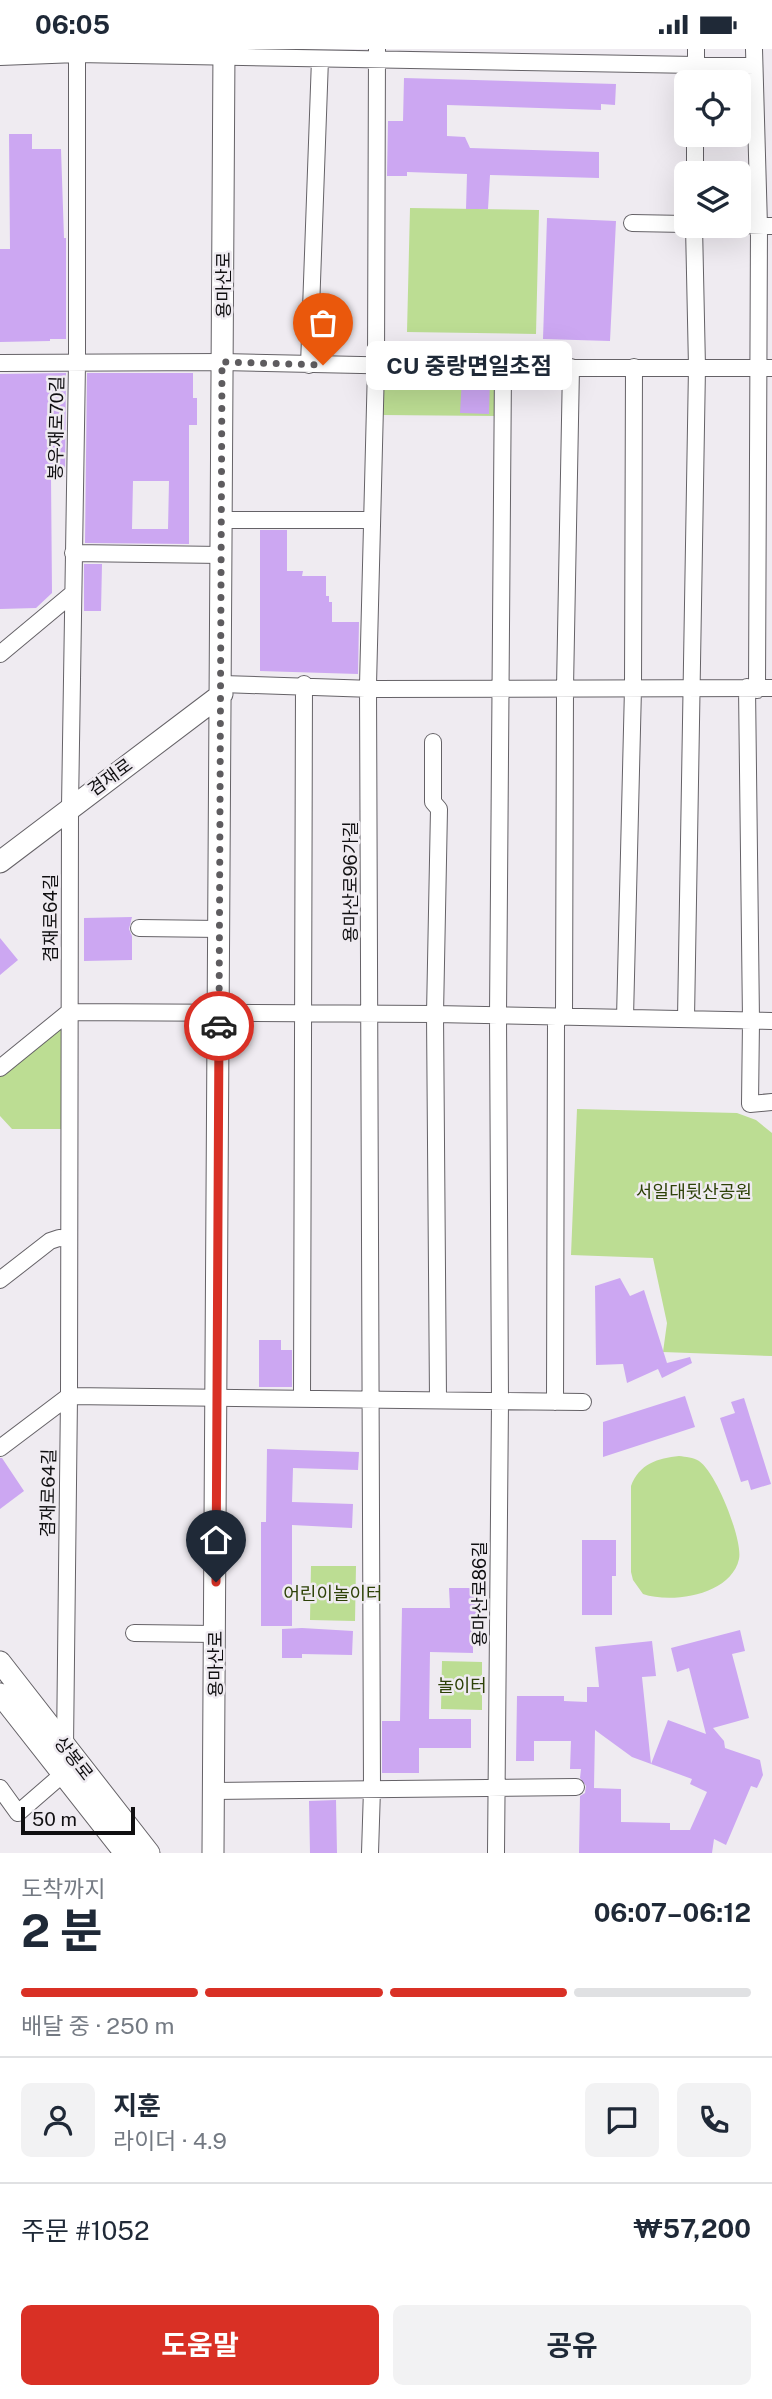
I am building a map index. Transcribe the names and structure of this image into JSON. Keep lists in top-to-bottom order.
{
  "streets": {
    "main road": ["용마산로", "겸재로", "상봉로"],
    "street": [
      "봉우재로70길",
      "용마산로96가길",
      "겸재로64길",
      "용마산로86길"
    ]
  },
  "crossings": [
    ["용마산로", "겸재로"],
    ["봉우재로70길", "겸재로"],
    ["봉우재로70길", "겸재로64길"],
    ["겸재로", "겸재로64길"],
    ["겸재로64길", "상봉로"]
  ],
  "parks": ["서일대뒷산공원", "어린이놀이터", "놀이터"],
  "places": ["CU 중랑면일초점"],
  "scale_bar": "50 m",
  "page": {
    "status": "06:05",
    "bubble": "CU 중랑면일초점",
    "scale": "50 m",
    "heading": ["2 분", "도착까지", "06:07–06:12"],
    "panel": [
      "지훈",
      "라이더 · 4.9",
      "주문 #1052",
      "₩57,200"
    ],
    "bar": "배달 중 · 250 m",
    "buttons": ["도움말", "공유"]
  }
}
